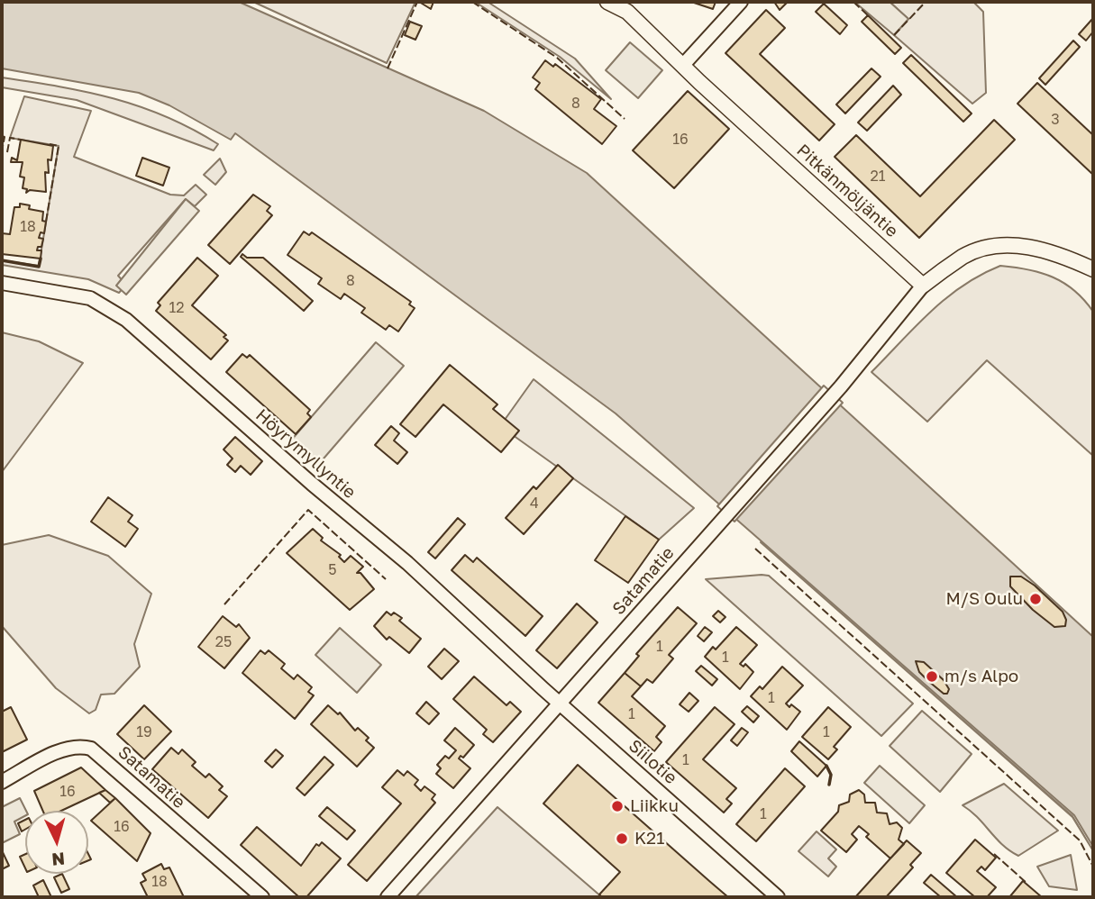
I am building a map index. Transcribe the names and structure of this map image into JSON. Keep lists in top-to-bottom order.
{
  "streets": {
    "street": [
      "Pitkänmöljäntie",
      "Höyrymyllyntie",
      "Satamatie",
      "Siilotie"
    ]
  },
  "crossings": [
    ["Pitkänmöljäntie", "Satamatie"],
    ["Höyrymyllyntie", "Satamatie"],
    ["Höyrymyllyntie", "Siilotie"],
    ["Satamatie", "Siilotie"]
  ],
  "places": [
    "M/S Oulu",
    "m/s Alpo",
    "Liikku",
    "K21"
  ],
  "house_numbers": [
    "8",
    "3",
    "16",
    "21",
    "18",
    "8",
    "12",
    "4",
    "5",
    "25",
    "1",
    "1",
    "1",
    "1",
    "19",
    "1",
    "1",
    "16",
    "1",
    "16",
    "18"
  ],
  "north": "bottom"
}
